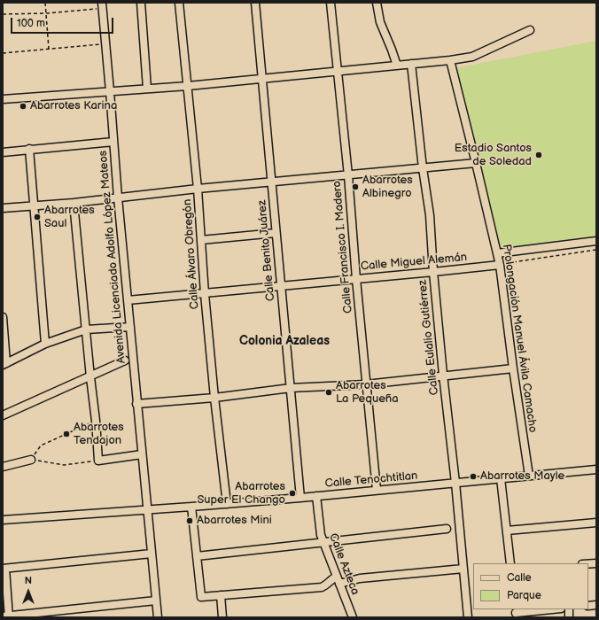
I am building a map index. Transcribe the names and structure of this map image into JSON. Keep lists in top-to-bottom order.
{
  "streets": {
    "street": [
      "Calle Francisco I. Madero",
      "Calle Benito Juárez",
      "Calle Álvaro Obregón",
      "Avenida Licenciado Adolfo López Mateos",
      "Calle Miguel Alemán",
      "Calle Eulalio Gutiérrez",
      "Prolongación Manuel Ávila Camacho",
      "Calle Tenochtitlan",
      "Calle Azteca"
    ]
  },
  "crossings": [
    ["Calle Francisco I. Madero", "Calle Miguel Alemán"],
    ["Calle Francisco I. Madero", "Calle Tenochtitlan"],
    ["Calle Benito Juárez", "Calle Miguel Alemán"],
    ["Calle Benito Juárez", "Calle Tenochtitlan"],
    ["Calle Álvaro Obregón", "Calle Miguel Alemán"],
    ["Calle Álvaro Obregón", "Calle Tenochtitlan"],
    ["Avenida Licenciado Adolfo López Mateos", "Calle Miguel Alemán"],
    ["Avenida Licenciado Adolfo López Mateos", "Calle Tenochtitlan"],
    ["Calle Miguel Alemán", "Calle Eulalio Gutiérrez"],
    ["Calle Miguel Alemán", "Prolongación Manuel Ávila Camacho"],
    ["Calle Eulalio Gutiérrez", "Calle Tenochtitlan"],
    ["Prolongación Manuel Ávila Camacho", "Calle Tenochtitlan"],
    ["Calle Tenochtitlan", "Calle Azteca"]
  ],
  "districts": ["Colonia Azaleas"],
  "places": [
    "Abarrotes Karina",
    "Estadio Santos de Soledad",
    "Abarrotes Albinegro",
    "Abarrotes Saul",
    "Abarrotes La Pequeña",
    "Abarrotes Tendajon",
    "Abarrotes Mayle",
    "Abarrotes Super El Chango",
    "Abarrotes Mini"
  ],
  "legend": ["Calle", "Parque"],
  "scale_bar": "100 m",
  "north": "top"
}
